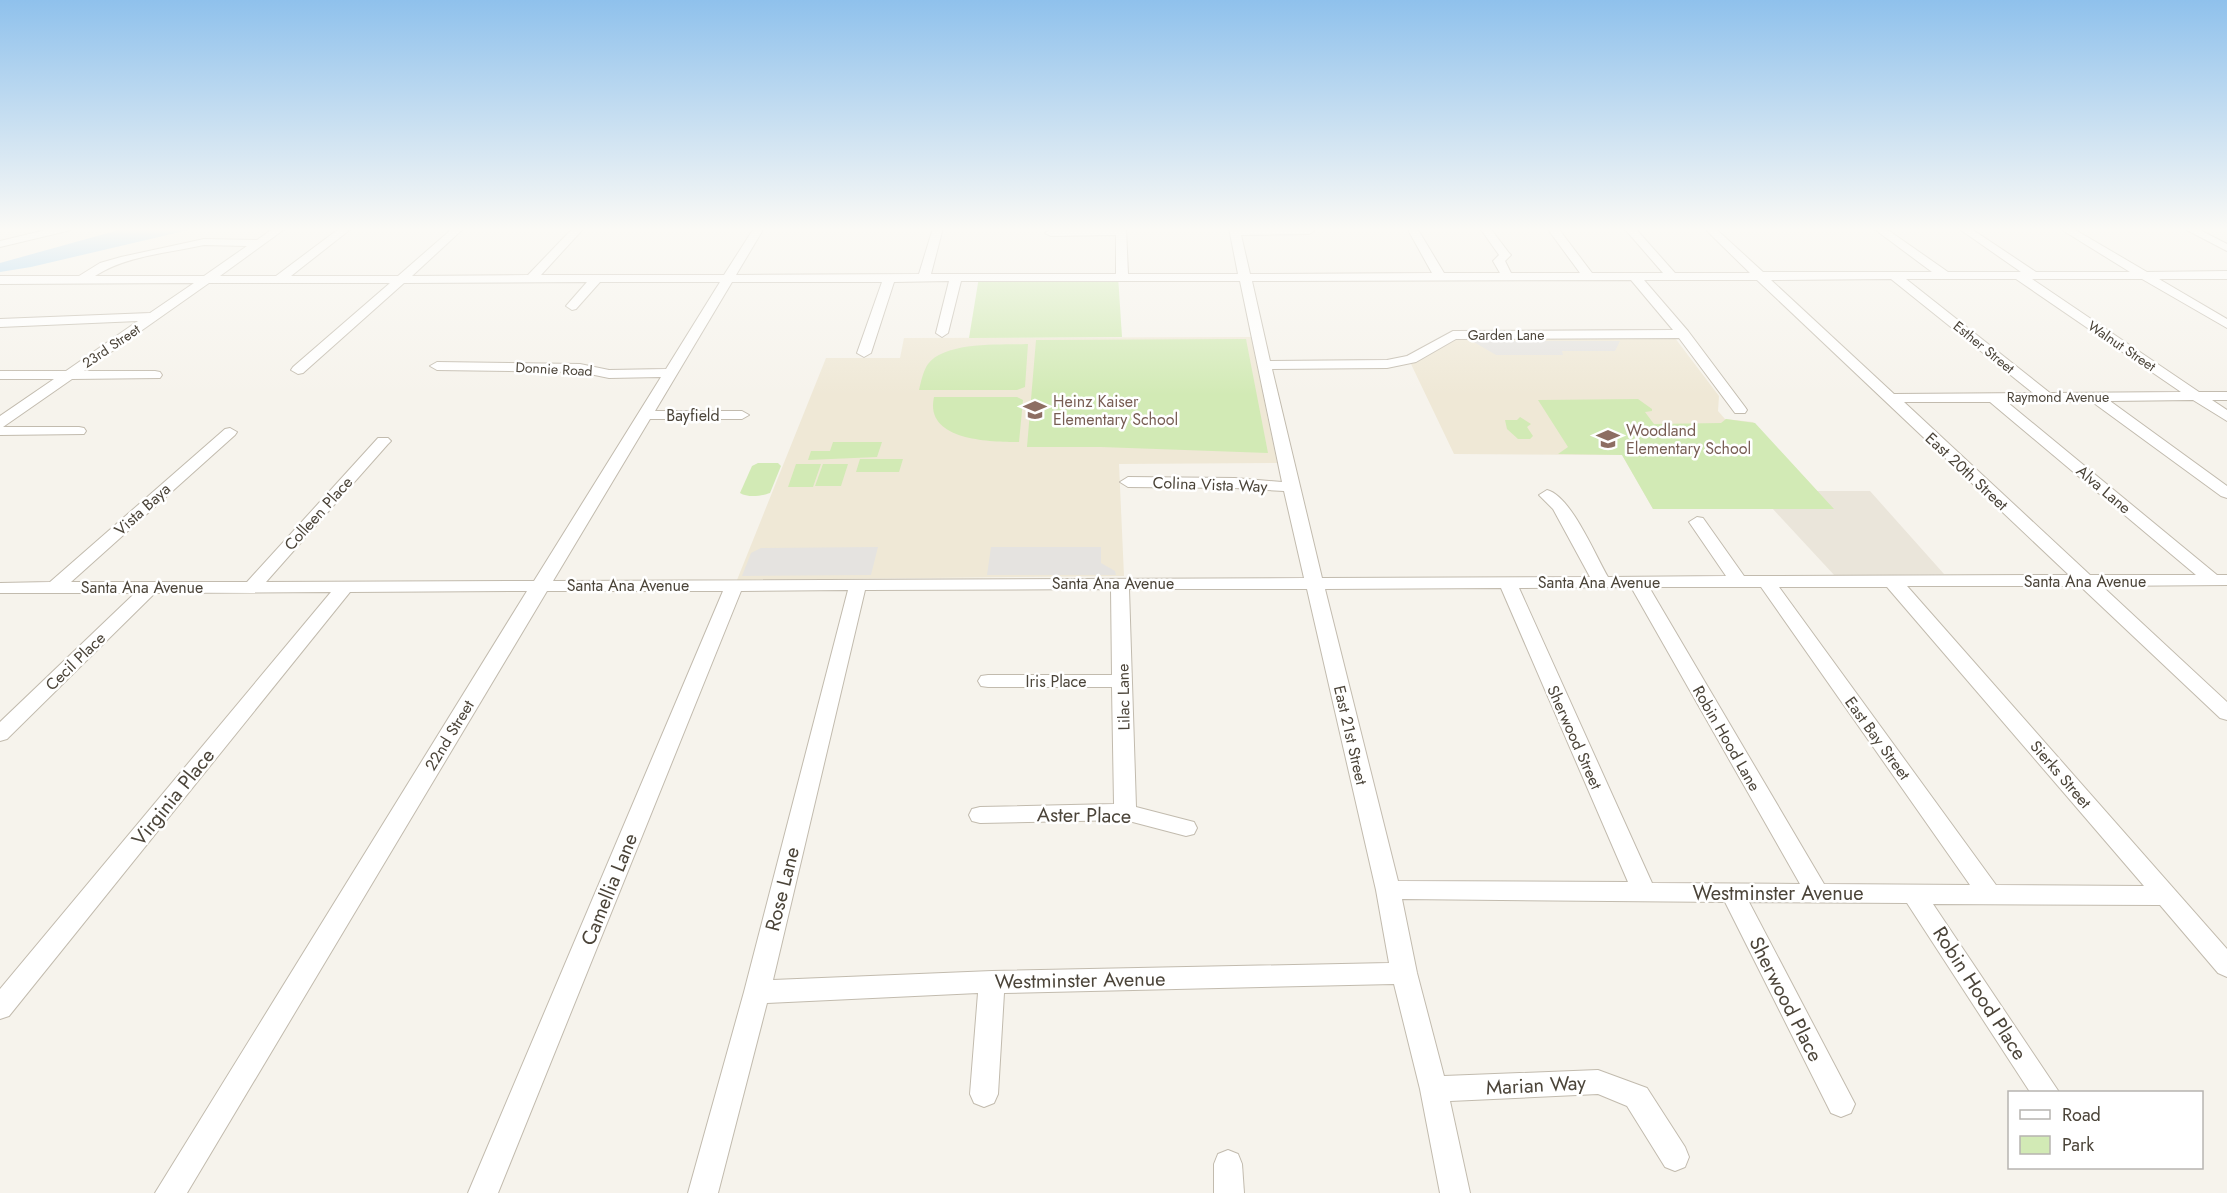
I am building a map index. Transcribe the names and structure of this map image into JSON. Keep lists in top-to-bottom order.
{
  "streets": {
    "street": [
      "Garden Lane",
      "23rd Street",
      "Walnut Street",
      "Esther Street",
      "Donnie Road",
      "Raymond Avenue",
      "Bayfield",
      "East 20th Street",
      "Colina Vista Way",
      "Alva Lane",
      "Vista Baya",
      "Colleen Place",
      "Santa Ana Avenue",
      "Cecil Place",
      "Iris Place",
      "Lilac Lane",
      "22nd Street",
      "East 21st Street",
      "Sherwood Street",
      "Robin Hood Lane",
      "East Bay Street",
      "Sierks Street",
      "Virginia Place",
      "Aster Place",
      "Camellia Lane",
      "Rose Lane",
      "Westminster Avenue",
      "Robin Hood Place",
      "Sherwood Place",
      "Marian Way"
    ]
  },
  "crossings": [
    ["Garden Lane", "East 21st Street"],
    ["Walnut Street", "Raymond Avenue"],
    ["Esther Street", "Raymond Avenue"],
    ["Donnie Road", "22nd Street"],
    ["Raymond Avenue", "East 20th Street"],
    ["Raymond Avenue", "Alva Lane"],
    ["Bayfield", "22nd Street"],
    ["East 20th Street", "Santa Ana Avenue"],
    ["Colina Vista Way", "East 21st Street"],
    ["Alva Lane", "Santa Ana Avenue"],
    ["Vista Baya", "Santa Ana Avenue"],
    ["Colleen Place", "Santa Ana Avenue"],
    ["Santa Ana Avenue", "Cecil Place"],
    ["Santa Ana Avenue", "Lilac Lane"],
    ["Santa Ana Avenue", "22nd Street"],
    ["Santa Ana Avenue", "East 21st Street"],
    ["Santa Ana Avenue", "Sherwood Street"],
    ["Santa Ana Avenue", "Robin Hood Lane"],
    ["Santa Ana Avenue", "East Bay Street"],
    ["Santa Ana Avenue", "Sierks Street"],
    ["Santa Ana Avenue", "Virginia Place"],
    ["Santa Ana Avenue", "Camellia Lane"],
    ["Santa Ana Avenue", "Rose Lane"],
    ["Iris Place", "Lilac Lane"],
    ["Lilac Lane", "Aster Place"],
    ["East 21st Street", "Westminster Avenue"],
    ["East 21st Street", "Marian Way"],
    ["Sherwood Street", "Westminster Avenue"],
    ["Robin Hood Lane", "Westminster Avenue"],
    ["East Bay Street", "Westminster Avenue"],
    ["Sierks Street", "Westminster Avenue"],
    ["Rose Lane", "Westminster Avenue"],
    ["Westminster Avenue", "Robin Hood Place"],
    ["Westminster Avenue", "Sherwood Place"]
  ],
  "places": {
    "school or university": ["Heinz Kaiser Elementary School", "Woodland Elementary School"]
  },
  "legend": ["Road", "Park"]
}
